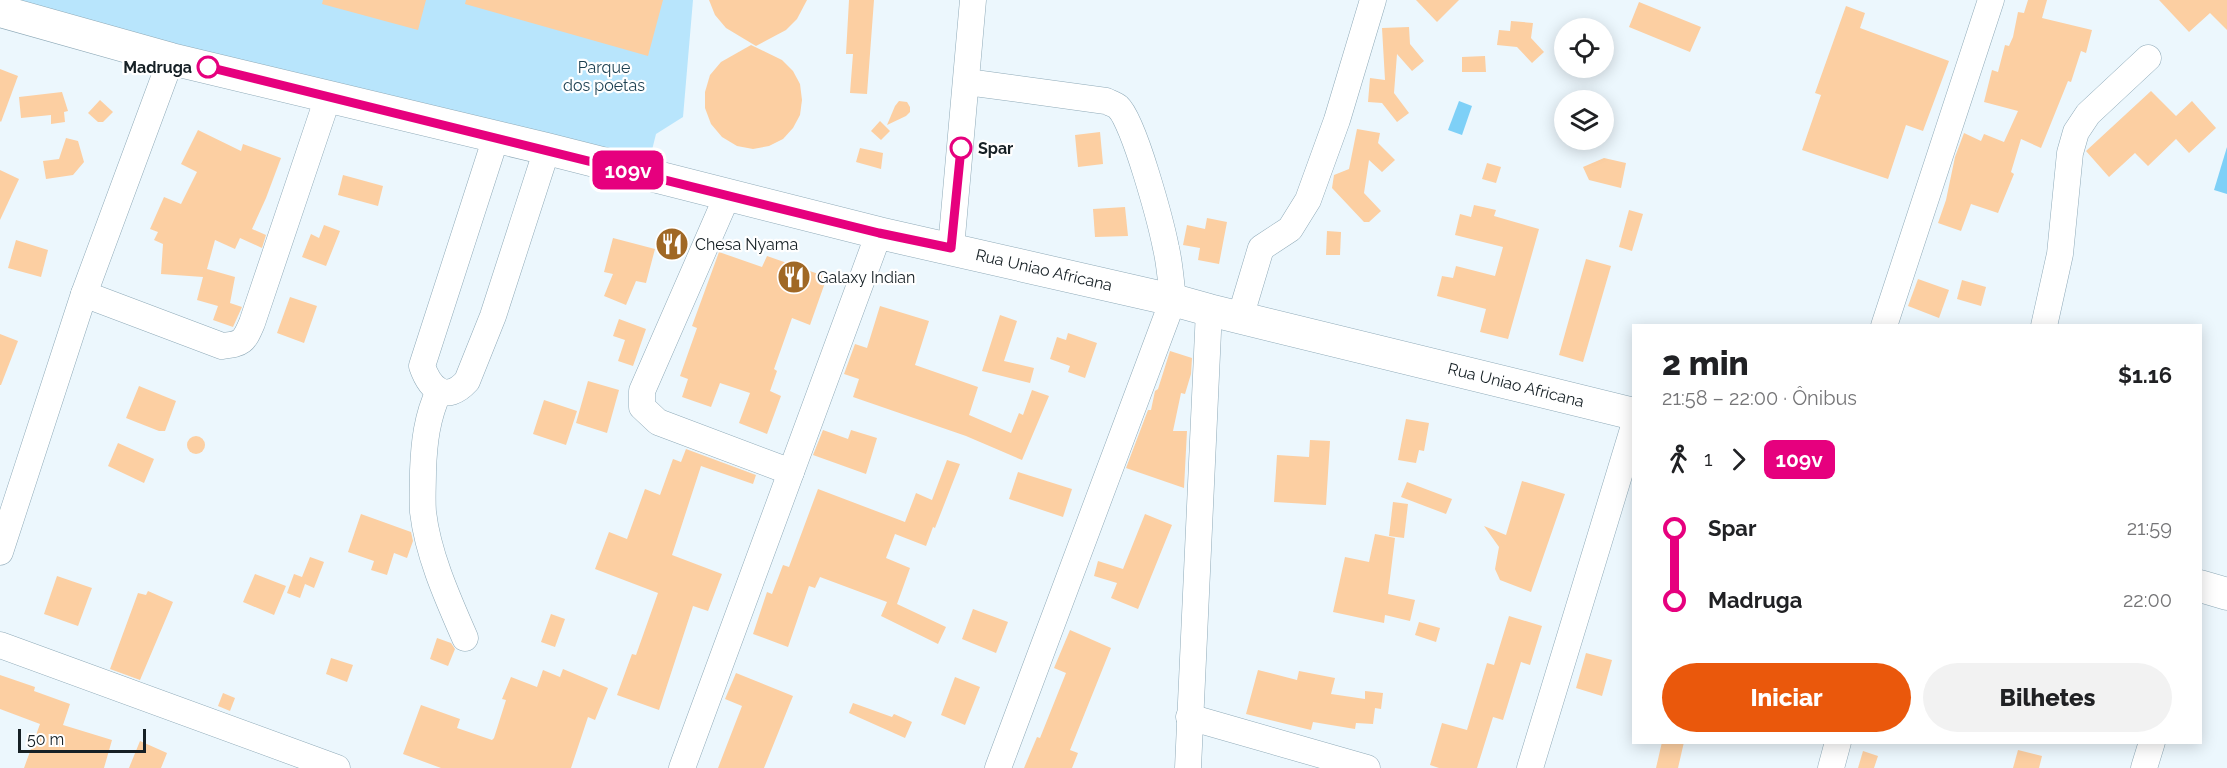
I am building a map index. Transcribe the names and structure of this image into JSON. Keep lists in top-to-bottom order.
{
  "streets": {
    "main road": ["Rua Uniao Africana"]
  },
  "parks": ["Parque dos poetas"],
  "places": {
    "other": ["Madruga", "Spar"],
    "restaurant": ["Chesa Nyama", "Galaxy Indian"]
  },
  "lines": ["bus line 109v"],
  "scale_bar": "50 m",
  "page": {
    "on_map": "109v",
    "heading": ["2 min", "21:58 – 22:00 · Ônibus", "$1.16"],
    "legs": ["1", "109v"],
    "list": [
      {
        "name": "Spar",
        "value": "21:59"
      },
      {
        "name": "Madruga",
        "value": "22:00"
      }
    ],
    "buttons": ["Iniciar", "Bilhetes"],
    "scale": "50 m"
  }
}
